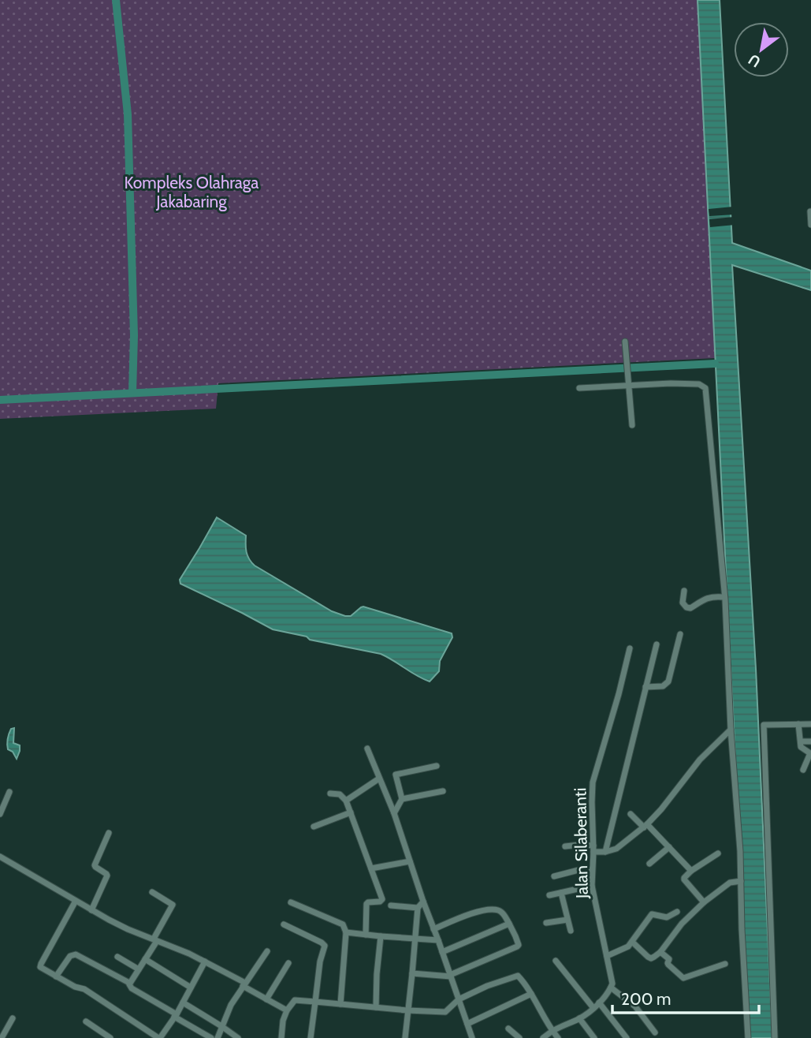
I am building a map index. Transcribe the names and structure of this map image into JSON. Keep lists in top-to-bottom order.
{
  "streets": {
    "street": ["Jalan Silaberanti"]
  },
  "parks": ["Kompleks Olahraga Jakabaring"],
  "scale_bar": "200 m",
  "north": "bottom left"
}
